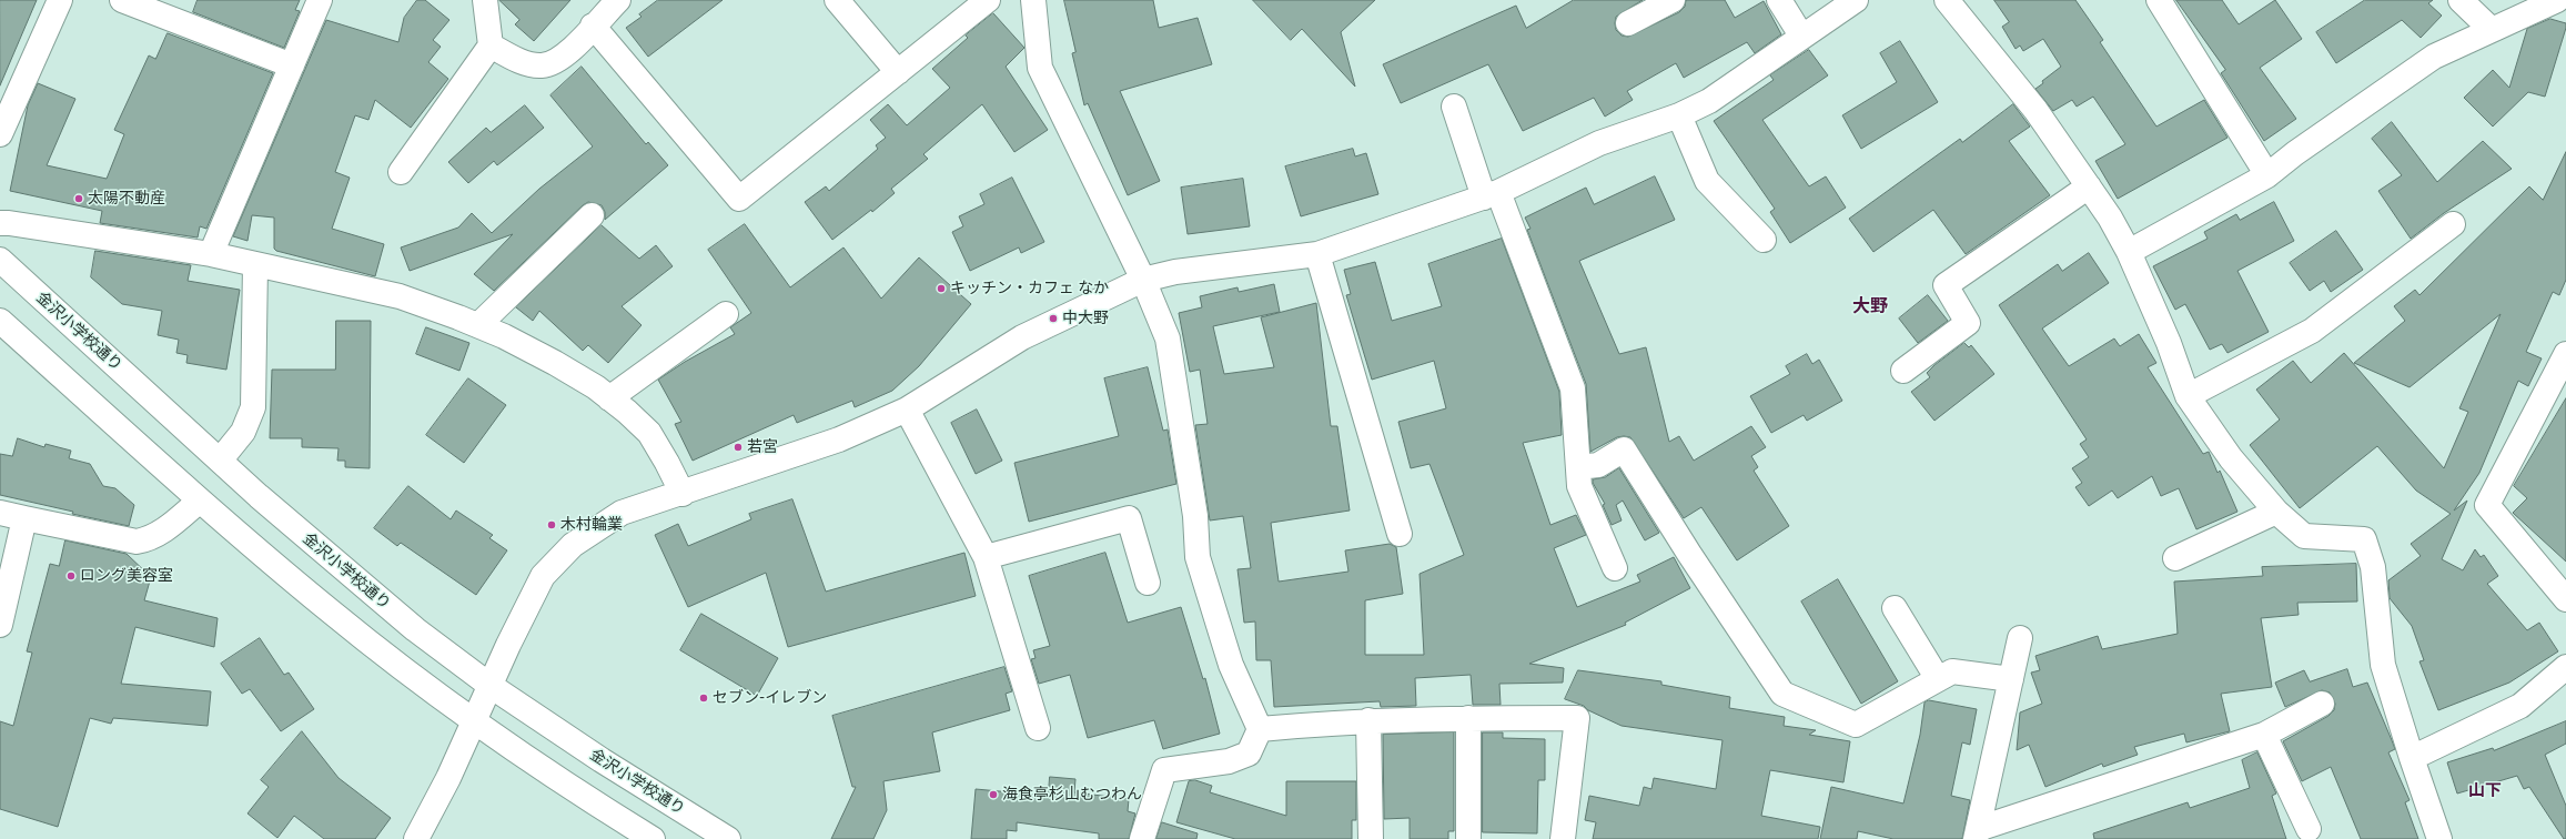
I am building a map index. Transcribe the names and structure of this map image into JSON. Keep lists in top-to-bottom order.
{
  "streets": {
    "street": ["金沢小学校通り"]
  },
  "districts": ["大野", "山下"],
  "places": [
    "太陽不動産",
    "キッチン・カフェ なか",
    "中大野",
    "若宮",
    "木村輪業",
    "ロング美容室",
    "セブン-イレブン",
    "海食亭杉山むつわん"
  ]
}
